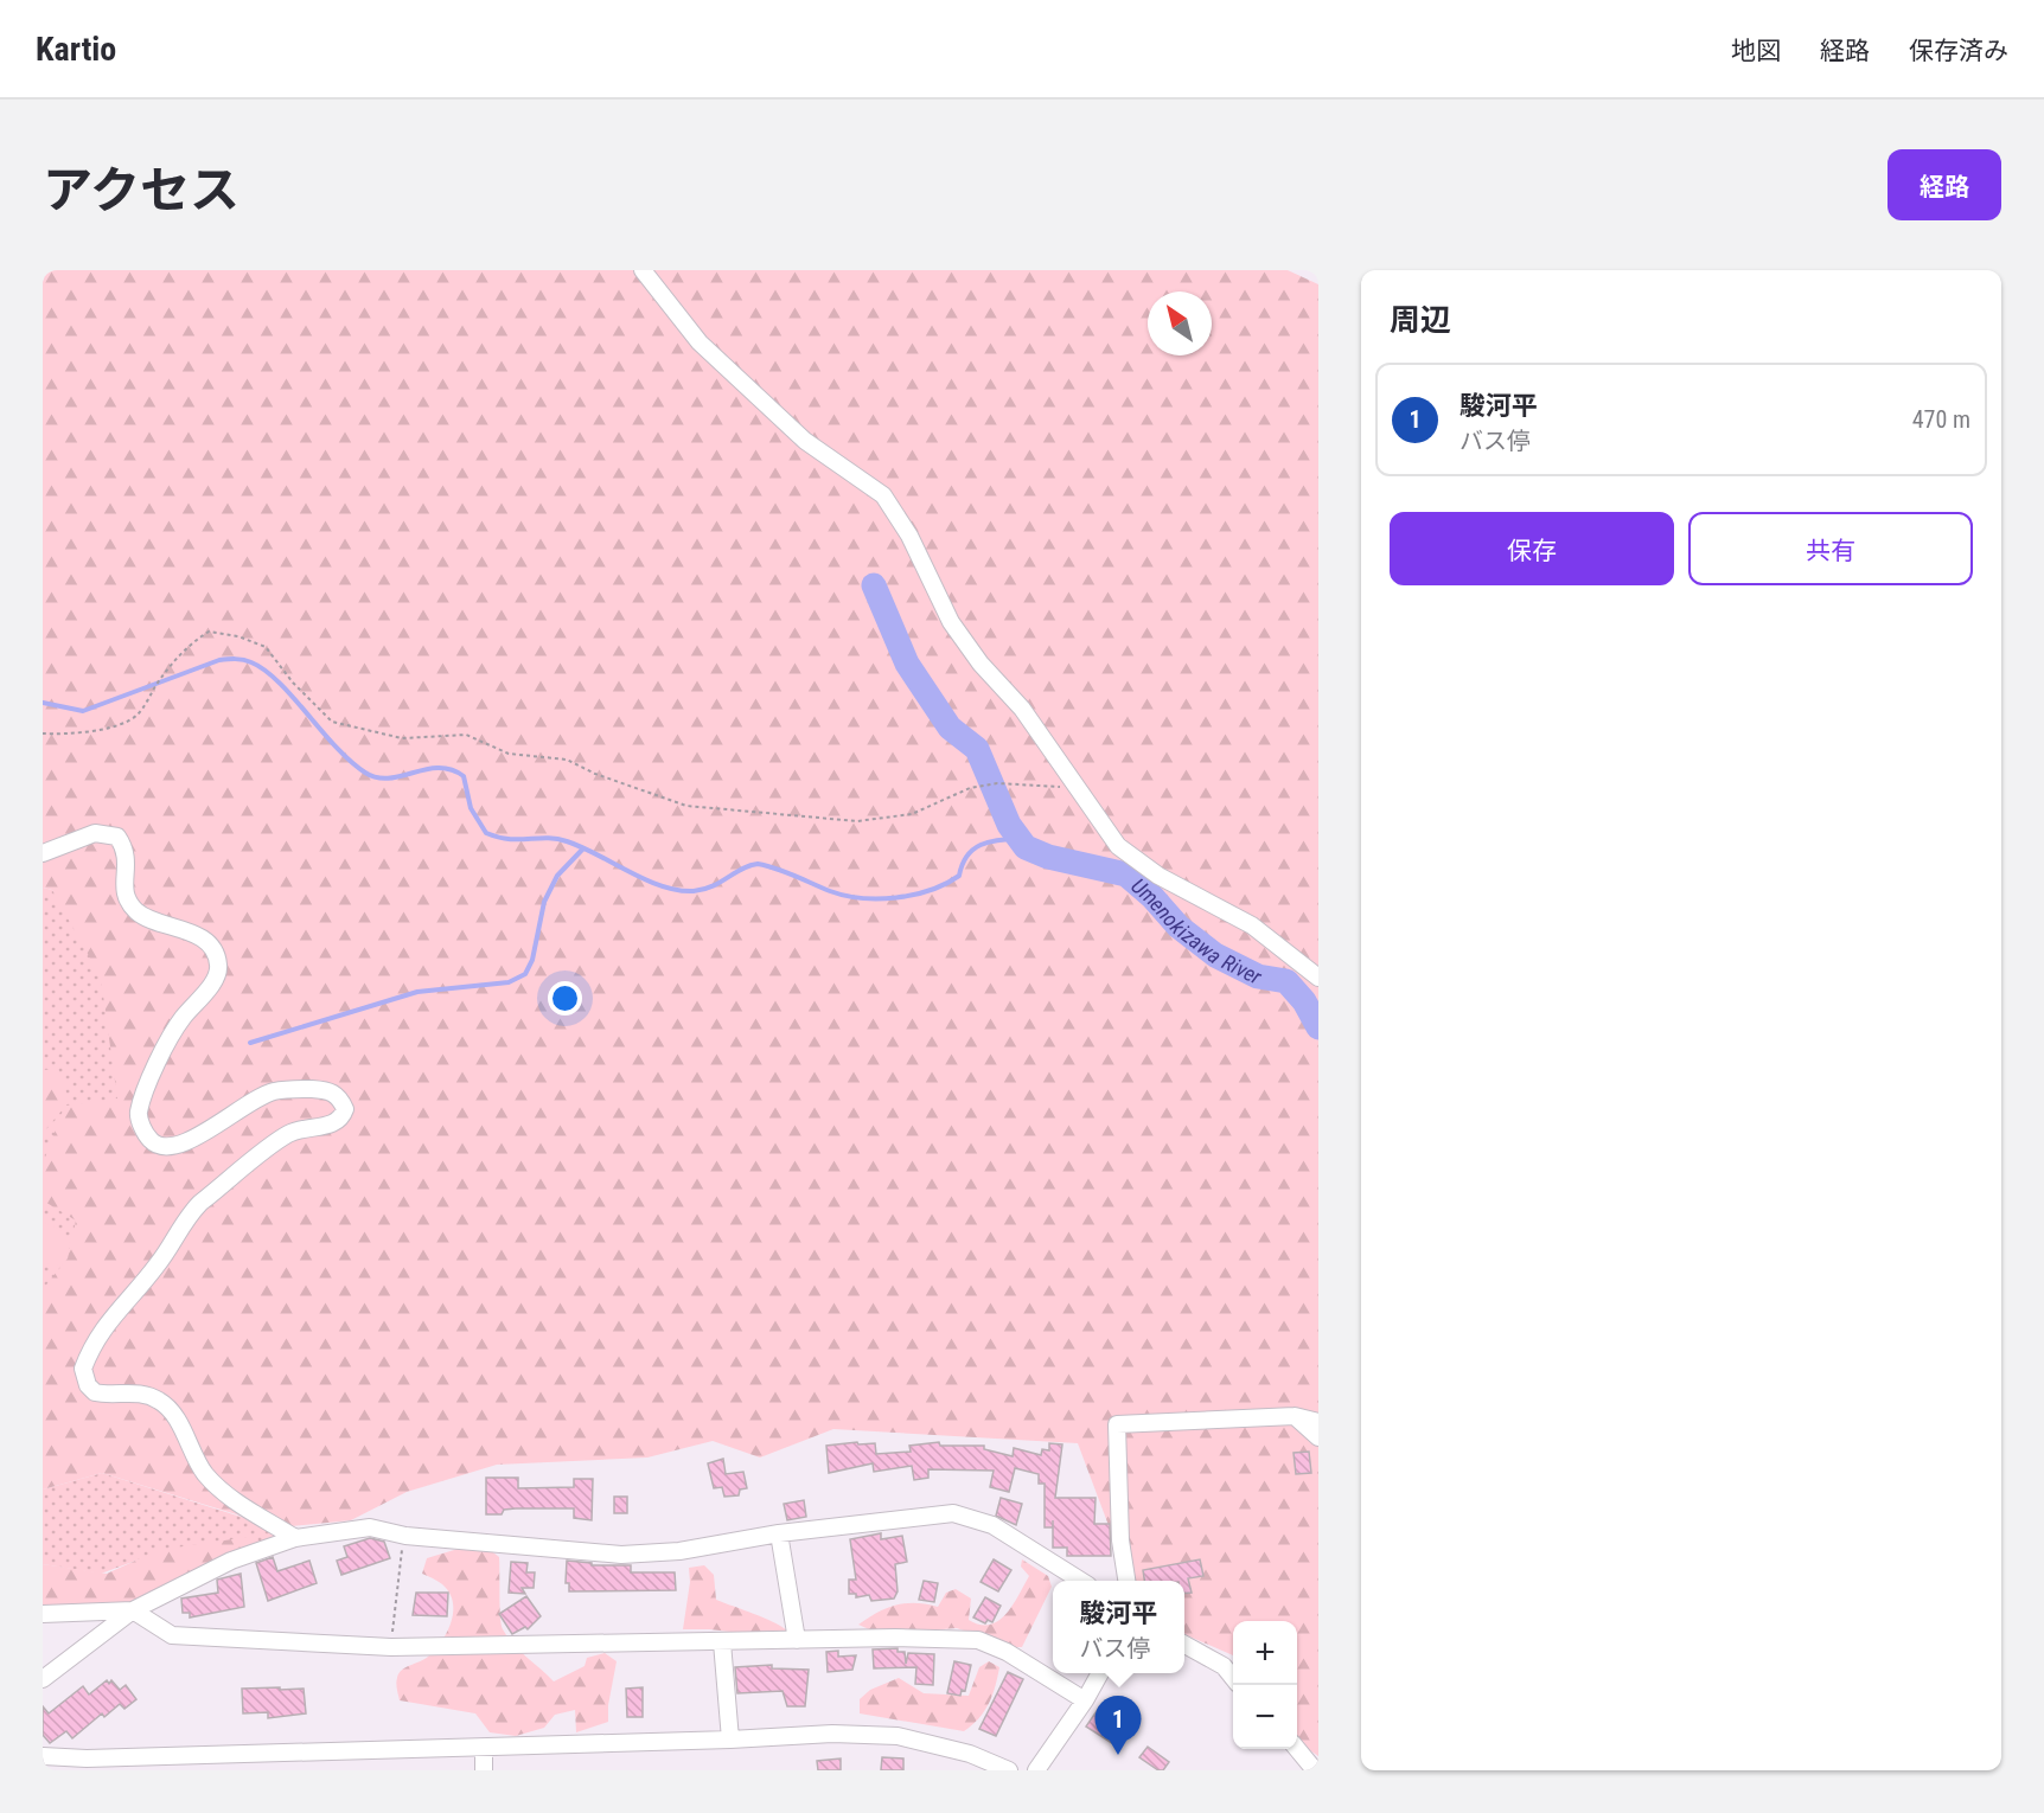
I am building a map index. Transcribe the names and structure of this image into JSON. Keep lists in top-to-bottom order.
{
  "water": ["Umenokizawa River"],
  "north": "top left",
  "page": {
    "header": "Kartio",
    "nav": ["地図", "経路", "保存済み"],
    "title": "アクセス",
    "buttons": [
      "経路",
      ["保存", "共有"]
    ],
    "heading": "周辺",
    "list": [
      {
        "mark": "1",
        "name": "駿河平",
        "note": "バス停",
        "value": "470 m"
      }
    ],
    "popup": ["駿河平", "バス停"],
    "map_buttons": ["+", "−"],
    "pins": "1"
  }
}
